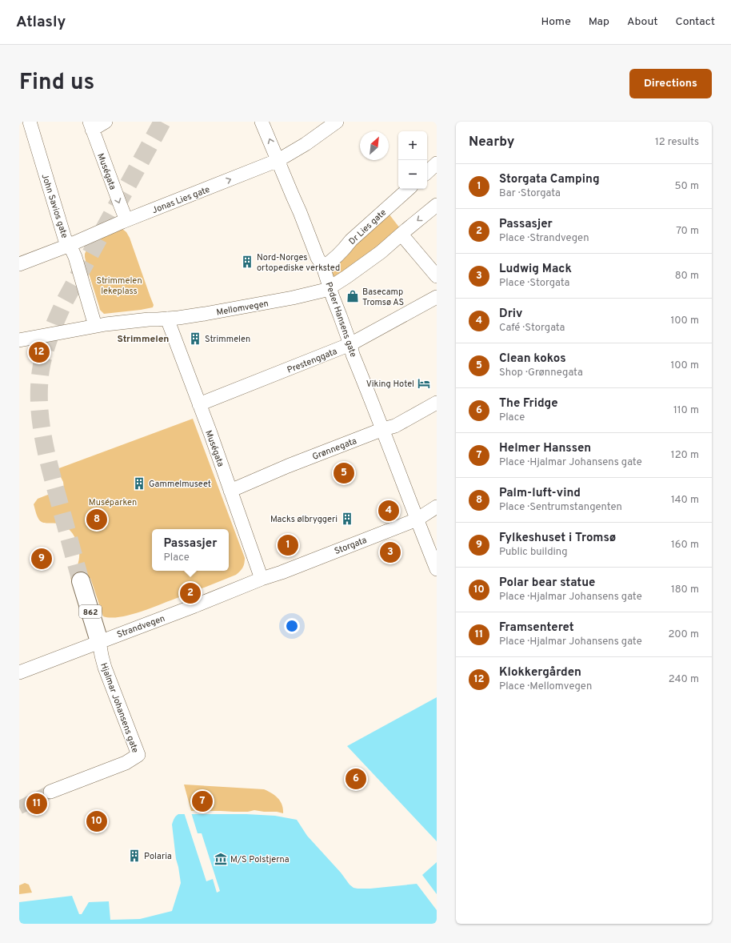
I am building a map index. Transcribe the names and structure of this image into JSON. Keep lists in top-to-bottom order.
{
  "streets": {
    "main road": ["862"],
    "street": [
      "Muségata",
      "Jonas Lies gate",
      "John Savios gate",
      "Dr Lies gate",
      "Mellomvegen",
      "Peder Hansens gate",
      "Prestenggata",
      "Grønnegata",
      "Storgata",
      "Strandvegen",
      "Hjalmar Johansens gate"
    ]
  },
  "crossings": [
    ["Muségata", "Jonas Lies gate"],
    ["Muségata", "Mellomvegen"],
    ["Muségata", "Prestenggata"],
    ["Muségata", "Grønnegata"],
    ["Muségata", "Storgata"],
    ["Muségata", "Strandvegen"],
    ["Jonas Lies gate", "John Savios gate"],
    ["Jonas Lies gate", "Peder Hansens gate"],
    ["John Savios gate", "Mellomvegen"],
    ["Dr Lies gate", "Peder Hansens gate"],
    ["Mellomvegen", "Peder Hansens gate"],
    ["Peder Hansens gate", "Prestenggata"],
    ["Peder Hansens gate", "Grønnegata"],
    ["Peder Hansens gate", "Storgata"],
    ["Storgata", "Strandvegen"],
    ["862", "Strandvegen"],
    ["862", "Hjalmar Johansens gate"],
    ["Strandvegen", "Hjalmar Johansens gate"]
  ],
  "one_way": ["Jonas Lies gate"],
  "districts": ["Strimmelen"],
  "parks": ["Strimmelen lekeplass", "Muséparken"],
  "places": {
    "building": [
      "Nord-Norges ortopediske verksted",
      "Strimmelen",
      "Gammelmuseet",
      "Macks ølbryggeri",
      "Polaria"
    ],
    "shop": ["Basecamp Tromsø AS"],
    "hotel": ["Viking Hotel"],
    "museum": ["M/S Polstjerna"]
  },
  "north": "top right",
  "page": {
    "header": "Atlasly",
    "nav": [
      "Home",
      "Map",
      "About",
      "Contact"
    ],
    "title": "Find us",
    "buttons": "Directions",
    "heading": ["Nearby", "12 results"],
    "map_buttons": ["+", "−"],
    "list": [
      {
        "mark": "1",
        "name": "Storgata Camping",
        "note": "Bar · Storgata",
        "value": "50 m"
      },
      {
        "mark": "2",
        "name": "Passasjer",
        "note": "Place · Strandvegen",
        "value": "70 m"
      },
      {
        "mark": "3",
        "name": "Ludwig Mack",
        "note": "Place · Storgata",
        "value": "80 m"
      },
      {
        "mark": "4",
        "name": "Driv",
        "note": "Café · Storgata",
        "value": "100 m"
      },
      {
        "mark": "5",
        "name": "Clean kokos",
        "note": "Shop · Grønnegata",
        "value": "100 m"
      },
      {
        "mark": "6",
        "name": "The Fridge",
        "note": "Place",
        "value": "110 m"
      },
      {
        "mark": "7",
        "name": "Helmer Hanssen",
        "note": "Place · Hjalmar Johansens gate",
        "value": "120 m"
      },
      {
        "mark": "8",
        "name": "Palm-luft-vind",
        "note": "Place · Sentrumstangenten",
        "value": "140 m"
      },
      {
        "mark": "9",
        "name": "Fylkeshuset i Tromsø",
        "note": "Public building",
        "value": "160 m"
      },
      {
        "mark": "10",
        "name": "Polar bear statue",
        "note": "Place · Hjalmar Johansens gate",
        "value": "180 m"
      },
      {
        "mark": "11",
        "name": "Framsenteret",
        "note": "Place · Hjalmar Johansens gate",
        "value": "200 m"
      },
      {
        "mark": "12",
        "name": "Klokkergården",
        "note": "Place · Mellomvegen",
        "value": "240 m"
      }
    ],
    "pins": [
      "12",
      "5",
      "4",
      "8",
      "1",
      "3",
      "9",
      "2",
      "6",
      "7",
      "11",
      "10"
    ],
    "popup": ["Passasjer", "Place"]
  }
}
